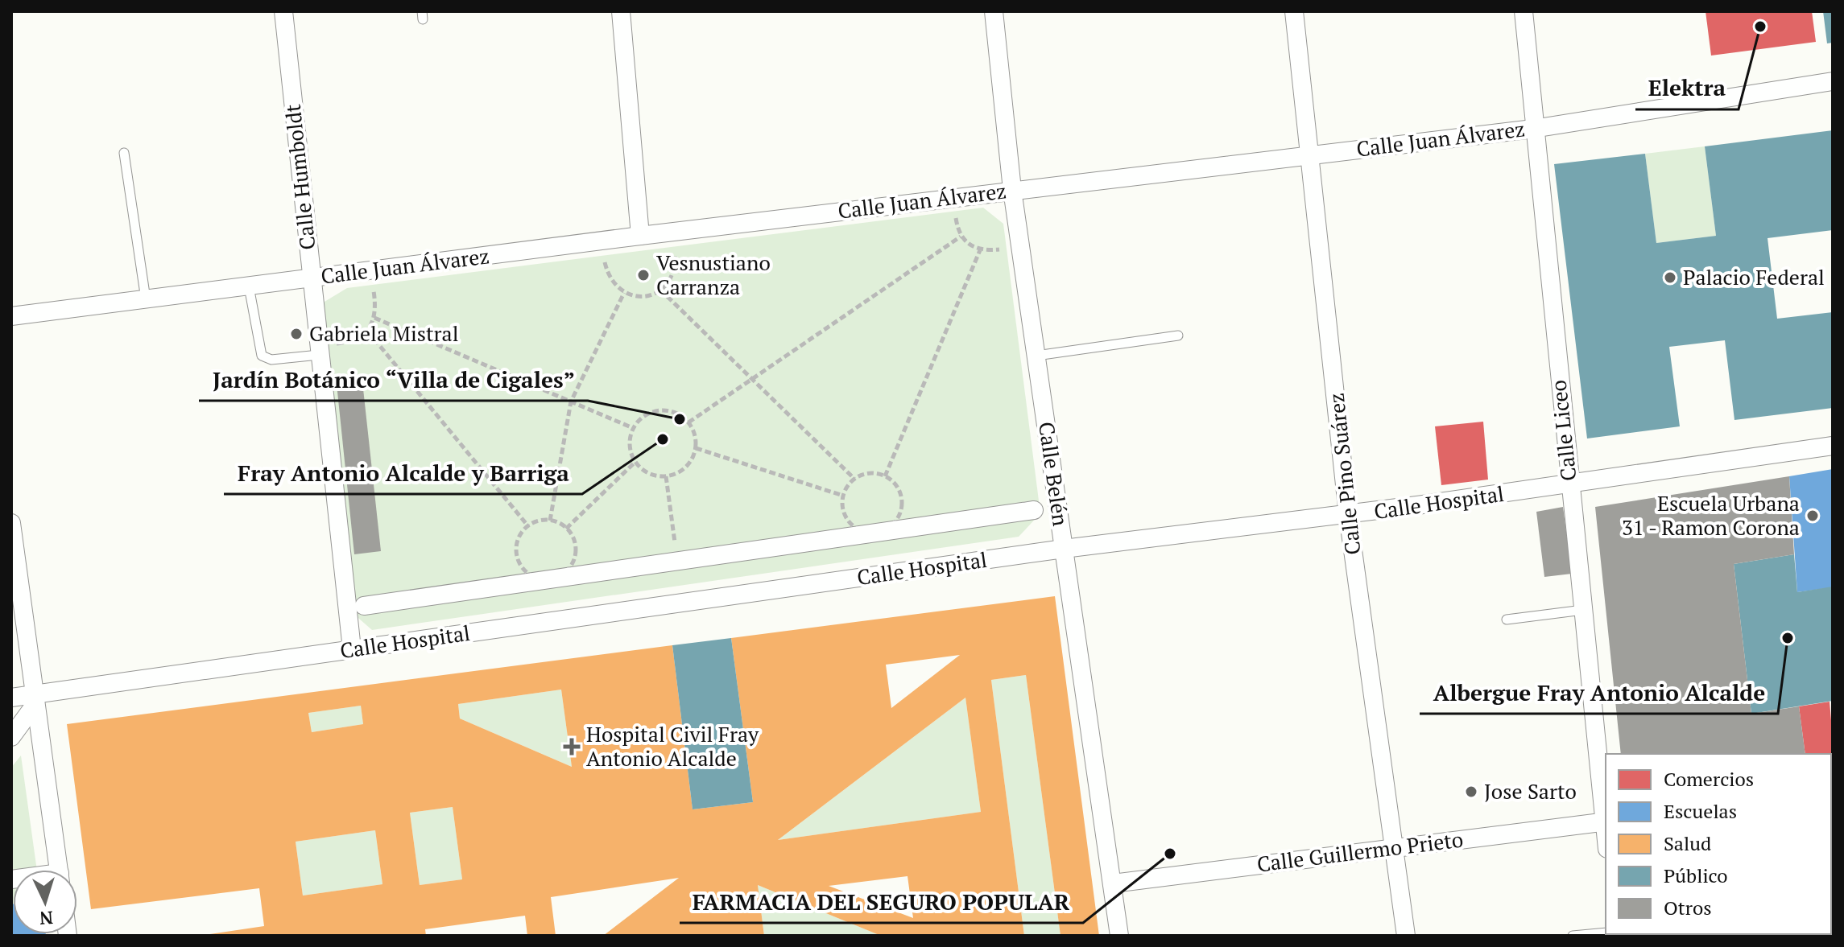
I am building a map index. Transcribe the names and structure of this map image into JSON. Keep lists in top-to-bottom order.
{
  "streets": {
    "street": [
      "Calle Juan Álvarez",
      "Calle Humboldt",
      "Calle Liceo",
      "Calle Belén",
      "Calle Pino Suárez",
      "Calle Hospital",
      "Calle Guillermo Prieto"
    ]
  },
  "crossings": [
    ["Calle Juan Álvarez", "Calle Humboldt"],
    ["Calle Juan Álvarez", "Calle Liceo"],
    ["Calle Juan Álvarez", "Calle Belén"],
    ["Calle Juan Álvarez", "Calle Pino Suárez"],
    ["Calle Humboldt", "Calle Hospital"],
    ["Calle Liceo", "Calle Hospital"],
    ["Calle Liceo", "Calle Guillermo Prieto"],
    ["Calle Belén", "Calle Hospital"],
    ["Calle Belén", "Calle Guillermo Prieto"],
    ["Calle Pino Suárez", "Calle Hospital"],
    ["Calle Pino Suárez", "Calle Guillermo Prieto"]
  ],
  "places": {
    "other": [
      "Elektra",
      "Vesnustiano Carranza",
      "Palacio Federal",
      "Gabriela Mistral",
      "Jardín Botánico “Villa de Cigales”",
      "Fray Antonio Alcalde y Barriga",
      "Escuela Urbana 31 - Ramon Corona",
      "Albergue Fray Antonio Alcalde",
      "Jose Sarto",
      "FARMACIA DEL SEGURO POPULAR"
    ],
    "health": ["Hospital Civil Fray Antonio Alcalde"]
  },
  "legend": [
    "Comercios",
    "Escuelas",
    "Salud",
    "Público",
    "Otros"
  ],
  "north": "bottom"
}
